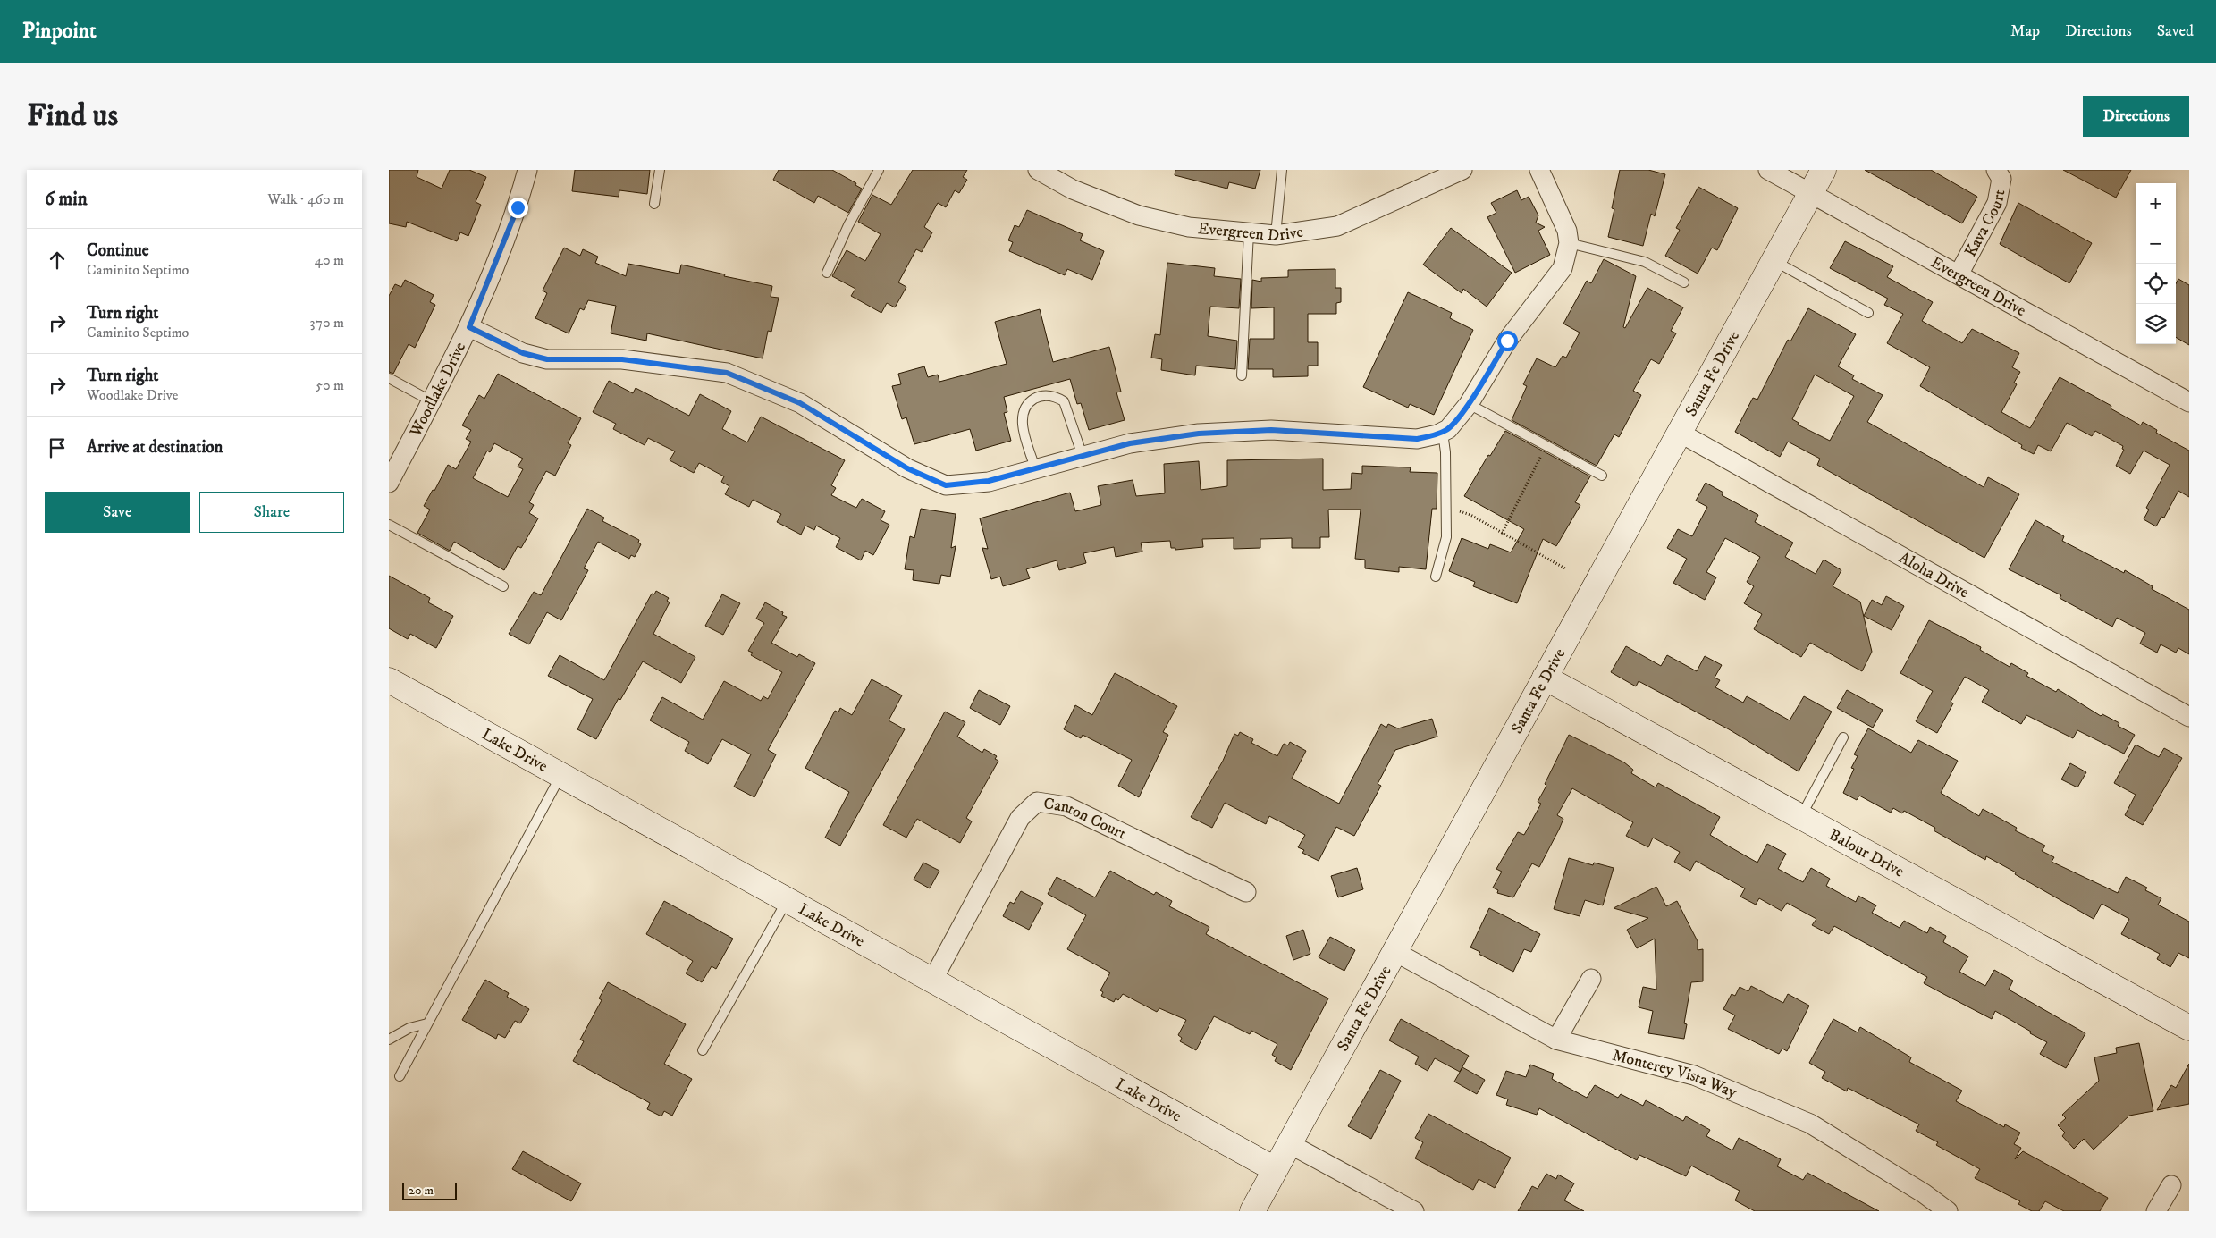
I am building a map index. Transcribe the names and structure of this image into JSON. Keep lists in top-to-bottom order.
{
  "streets": {
    "main road": ["Santa Fe Drive", "Lake Drive", "Balour Drive"],
    "street": [
      "Kava Court",
      "Evergreen Drive",
      "Woodlake Drive",
      "Aloha Drive",
      "Canton Court",
      "Monterey Vista Way"
    ]
  },
  "crossings": [
    ["Kava Court", "Evergreen Drive"],
    ["Evergreen Drive", "Santa Fe Drive"],
    ["Santa Fe Drive", "Aloha Drive"],
    ["Santa Fe Drive", "Lake Drive"],
    ["Santa Fe Drive", "Balour Drive"],
    ["Santa Fe Drive", "Monterey Vista Way"],
    ["Lake Drive", "Canton Court"]
  ],
  "scale_bar": "20 m",
  "page": {
    "header": "Pinpoint",
    "nav": ["Map", "Directions", "Saved"],
    "buttons": [
      "Directions",
      ["Save", "Share"]
    ],
    "title": "Find us",
    "heading": ["6 min", "Walk · 460 m"],
    "map_buttons": ["+", "−"],
    "list": [
      ["Continue", "Caminito Septimo", "40 m"],
      ["Turn right", "Caminito Septimo", "370 m"],
      ["Turn right", "Woodlake Drive", "50 m"],
      "Arrive at destination"
    ],
    "scale": "20 m"
  }
}
